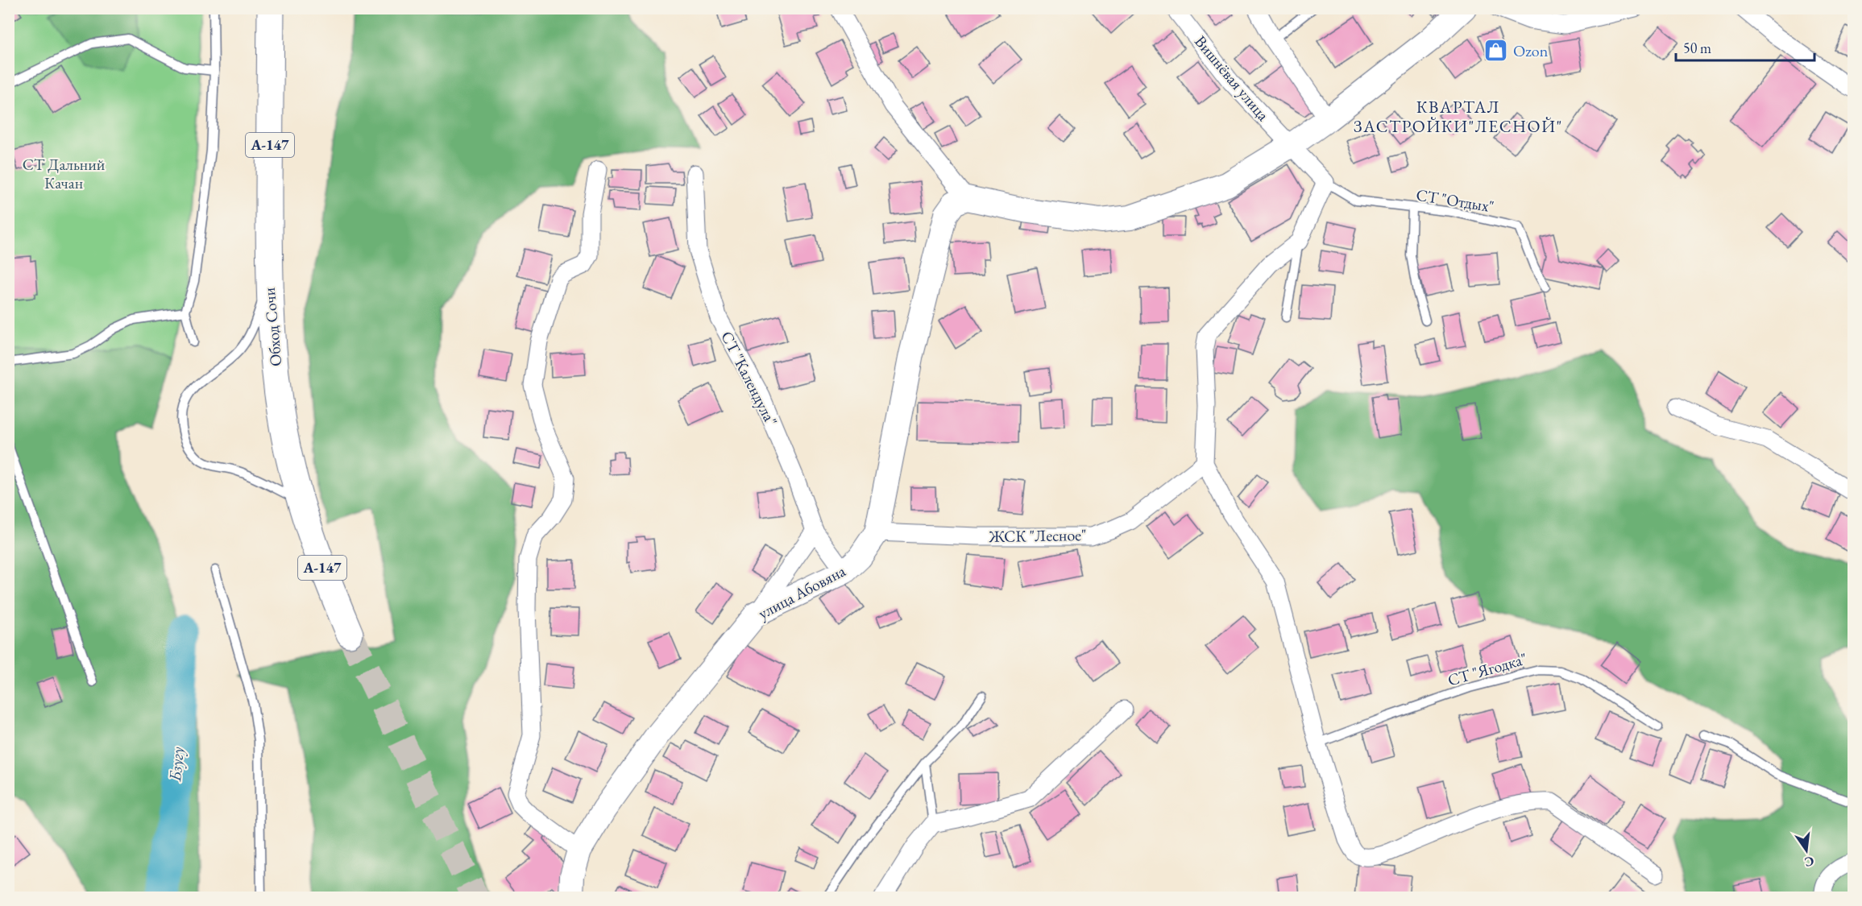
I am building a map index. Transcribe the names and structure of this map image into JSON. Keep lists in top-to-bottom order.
{
  "streets": {
    "highway": ["А-147", "Обход Сочи"],
    "street": [
      "Вишнёвая улица",
      "СТ \"Календула\"",
      "ЖСК \"Лесное\"",
      "улица Абовяна"
    ],
    "lane": ["СТ \"Отдых\"", "СТ \"Ягодка\""]
  },
  "crossings": [
    ["Вишнёвая улица", "СТ \"Отдых\""],
    ["СТ \"Календула\"", "улица Абовяна"],
    ["ЖСК \"Лесное\"", "улица Абовяна"]
  ],
  "districts": ["КВАРТАЛ ЗАСТРОЙКИ\"ЛЕСНОЙ\""],
  "water": ["Бзугу"],
  "parks": ["СТ Дальний Качан"],
  "places": {
    "shop": ["Ozon"]
  },
  "scale_bar": "50 m",
  "north": "bottom"
}
